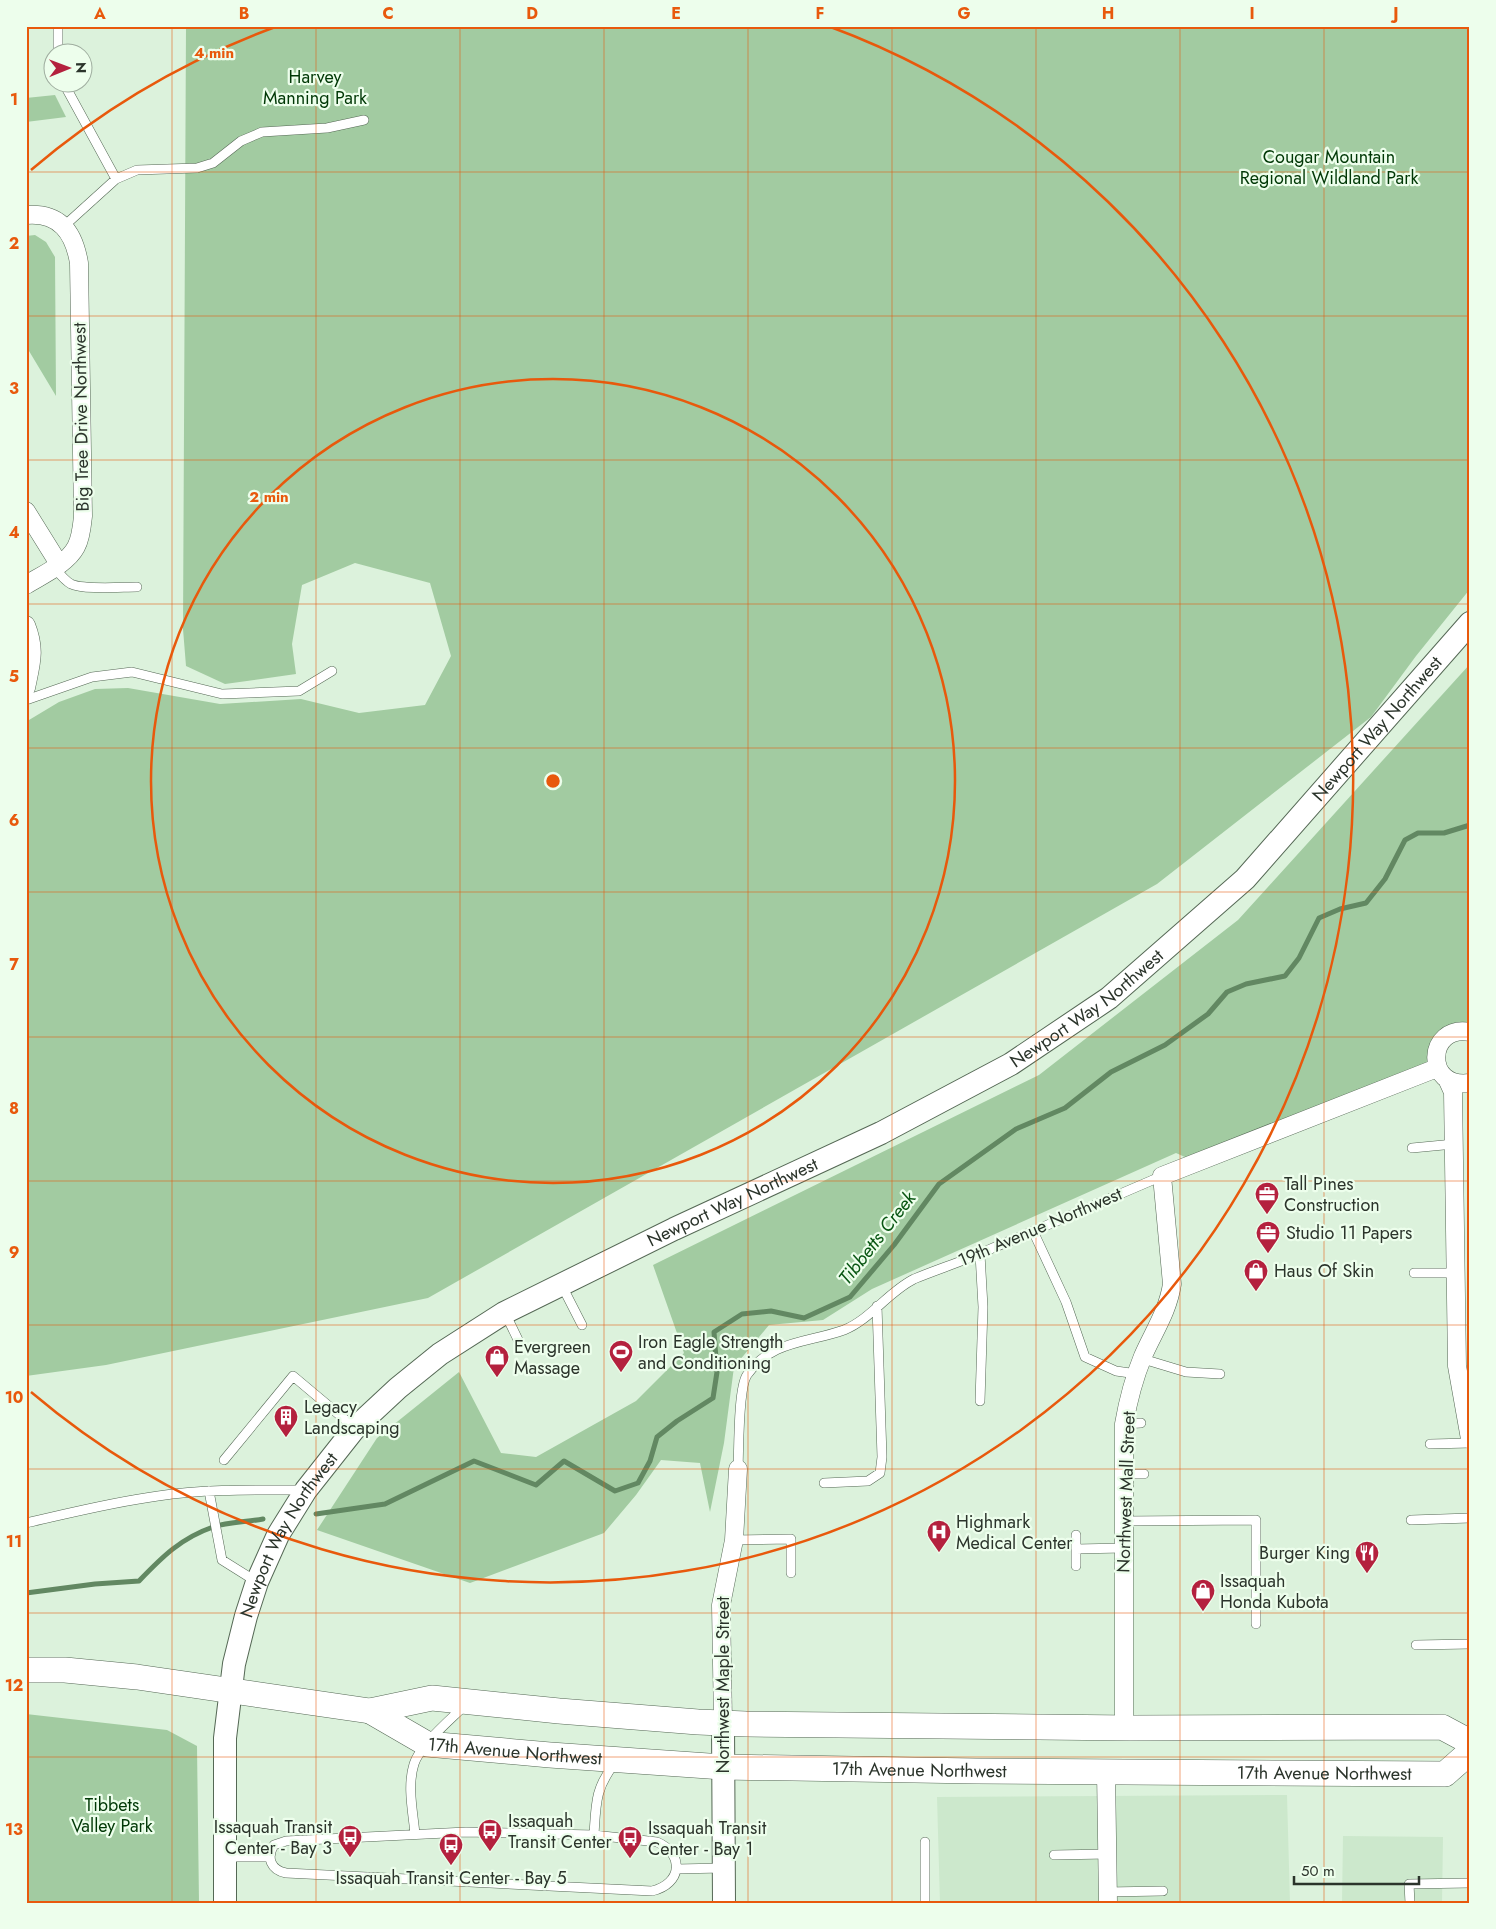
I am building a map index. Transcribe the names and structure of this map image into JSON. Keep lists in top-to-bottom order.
{
  "streets": {
    "main road": ["17th Avenue Northwest"],
    "street": [
      "Big Tree Drive Northwest",
      "Newport Way Northwest",
      "19th Avenue Northwest",
      "Northwest Mall Street",
      "Northwest Maple Street"
    ]
  },
  "crossings": [
    ["Newport Way Northwest", "17th Avenue Northwest"],
    ["19th Avenue Northwest", "Northwest Mall Street"],
    ["19th Avenue Northwest", "Northwest Maple Street"],
    ["Northwest Mall Street", "17th Avenue Northwest"],
    ["Northwest Maple Street", "17th Avenue Northwest"]
  ],
  "water": ["Tibbetts Creek"],
  "parks": ["Harvey Manning Park", "Cougar Mountain Regional Wildland Park", "Tibbets Valley Park"],
  "places": {
    "office": ["Tall Pines Construction", "Studio 11 Papers"],
    "shop": ["Haus Of Skin", "Evergreen Massage", "Issaquah Honda Kubota"],
    "sports": ["Iron Eagle Strength and Conditioning"],
    "building": ["Legacy Landscaping"],
    "hospital": ["Highmark Medical Center"],
    "restaurant": ["Burger King"],
    "bus stop": [
      "Issaquah Transit Center",
      "Issaquah Transit Center - Bay 3",
      "Issaquah Transit Center - Bay 1",
      "Issaquah Transit Center - Bay 5"
    ]
  },
  "scale_bar": "50 m",
  "north": "right",
  "grid": {
    "columns": [
      "A",
      "B",
      "C",
      "D",
      "E",
      "F",
      "G",
      "H",
      "I",
      "J"
    ],
    "rows": [
      "1",
      "2",
      "3",
      "4",
      "5",
      "6",
      "7",
      "8",
      "9",
      "10",
      "11",
      "12",
      "13"
    ]
  },
  "rings": ["4 min", "2 min"]
}
